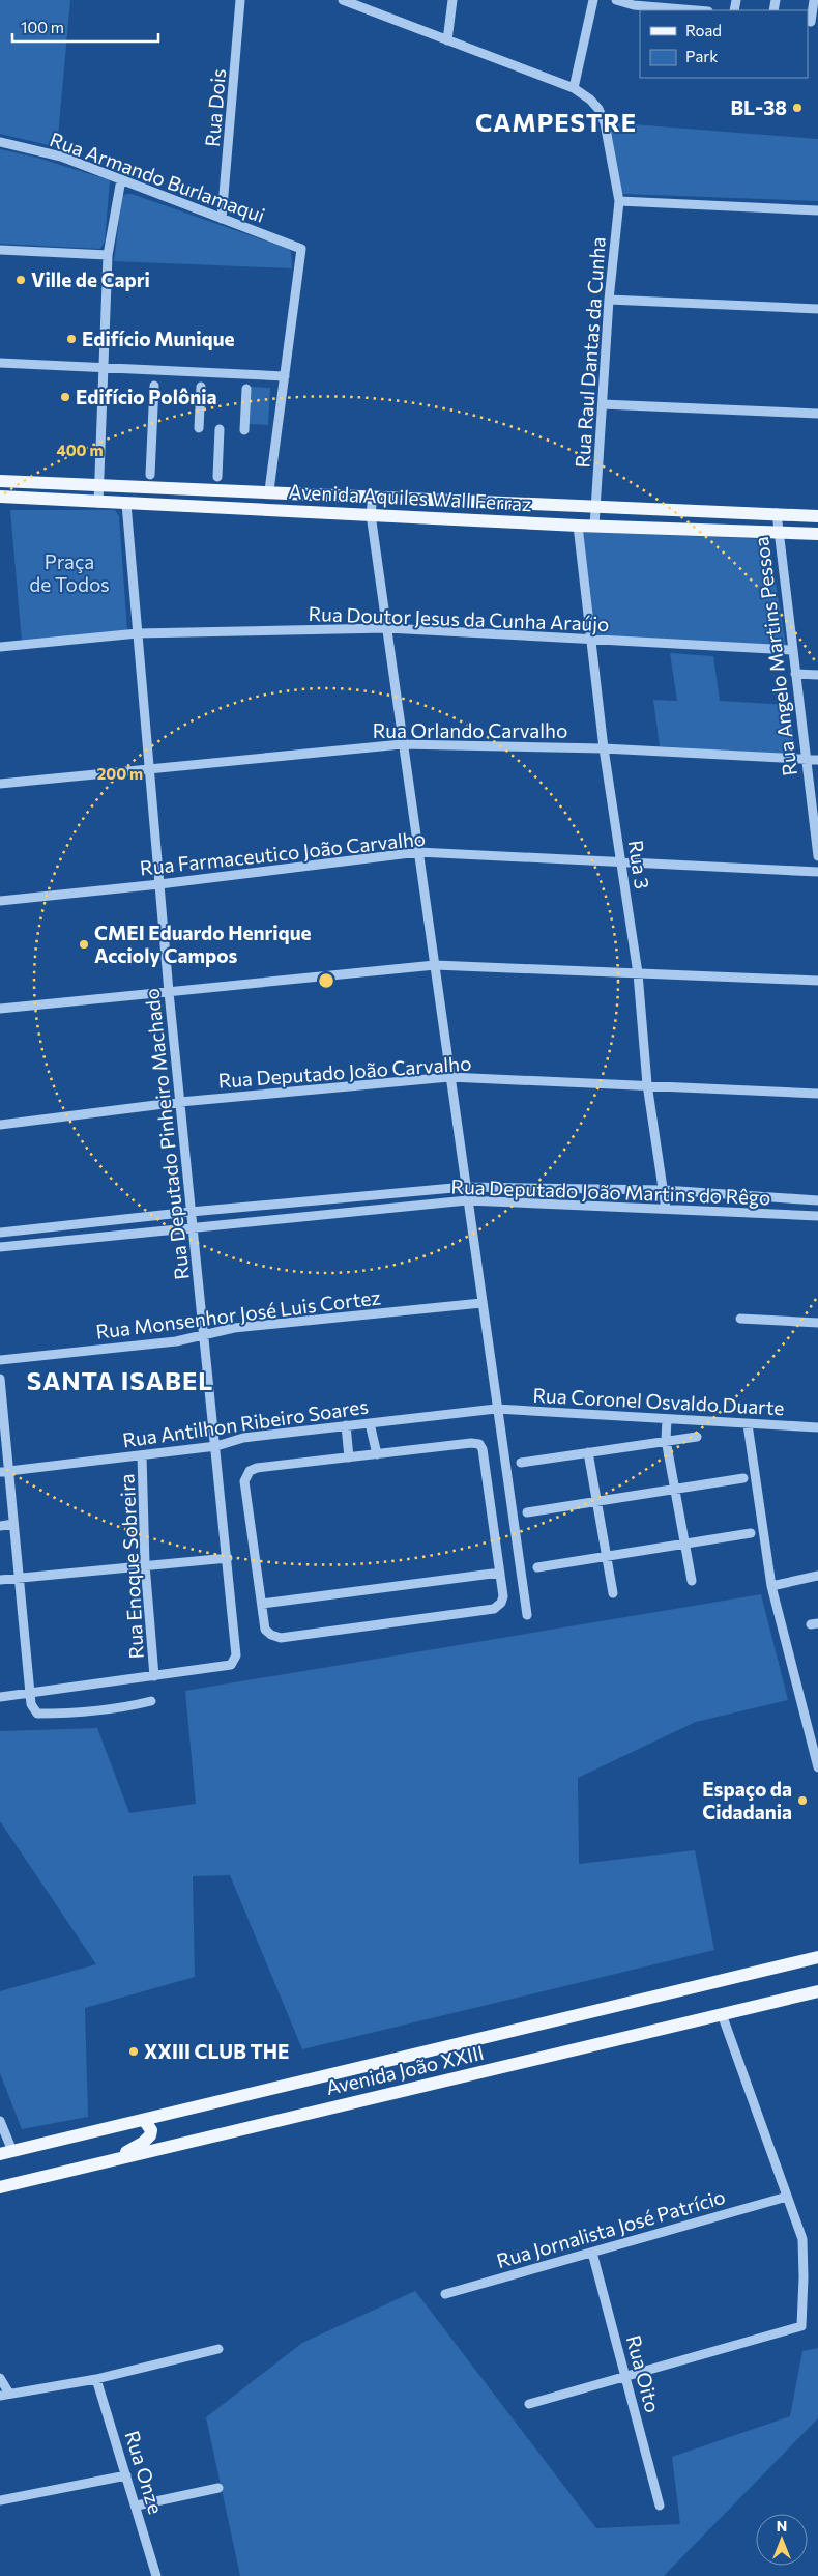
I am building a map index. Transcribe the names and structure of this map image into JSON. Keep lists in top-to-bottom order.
{
  "streets": {
    "main road": ["Avenida Aquiles Wall Ferraz", "Avenida João XXIII"],
    "street": [
      "Rua Dois",
      "Rua Armando Burlamaqui",
      "Rua Raul Dantas da Cunha",
      "Rua Doutor Jesus da Cunha Araújo",
      "Rua Angelo Martins Pessoa",
      "Rua Orlando Carvalho",
      "Rua Farmaceutico João Carvalho",
      "Rua 3",
      "Rua Deputado João Carvalho",
      "Rua Deputado Pinheiro Machado",
      "Rua Deputado João Martins do Rêgo",
      "Rua Monsenhor José Luis Cortez",
      "Rua Coronel Osvaldo Duarte",
      "Rua Antilhon Ribeiro Soares",
      "Rua Enoque Sobreira",
      "Rua Jornalista José Patrício",
      "Rua Oito",
      "Rua Onze"
    ]
  },
  "crossings": [
    ["Rua Dois", "Rua Armando Burlamaqui"],
    ["Rua Raul Dantas da Cunha", "Avenida Aquiles Wall Ferraz"],
    ["Avenida Aquiles Wall Ferraz", "Rua Angelo Martins Pessoa"],
    ["Avenida Aquiles Wall Ferraz", "Rua 3"],
    ["Avenida Aquiles Wall Ferraz", "Rua Deputado Pinheiro Machado"],
    ["Rua Doutor Jesus da Cunha Araújo", "Rua Angelo Martins Pessoa"],
    ["Rua Doutor Jesus da Cunha Araújo", "Rua 3"],
    ["Rua Doutor Jesus da Cunha Araújo", "Rua Deputado Pinheiro Machado"],
    ["Rua Angelo Martins Pessoa", "Rua Orlando Carvalho"],
    ["Rua Orlando Carvalho", "Rua 3"],
    ["Rua Orlando Carvalho", "Rua Deputado Pinheiro Machado"],
    ["Rua Farmaceutico João Carvalho", "Rua 3"],
    ["Rua Farmaceutico João Carvalho", "Rua Deputado Pinheiro Machado"],
    ["Rua 3", "Rua Deputado João Carvalho"],
    ["Rua 3", "Rua Deputado João Martins do Rêgo"],
    ["Rua Deputado João Carvalho", "Rua Deputado Pinheiro Machado"],
    ["Rua Deputado Pinheiro Machado", "Rua Deputado João Martins do Rêgo"],
    ["Rua Deputado Pinheiro Machado", "Rua Monsenhor José Luis Cortez"],
    ["Rua Deputado Pinheiro Machado", "Rua Antilhon Ribeiro Soares"],
    ["Rua Deputado Pinheiro Machado", "Rua Enoque Sobreira"],
    ["Rua Coronel Osvaldo Duarte", "Rua Antilhon Ribeiro Soares"],
    ["Rua Antilhon Ribeiro Soares", "Rua Enoque Sobreira"],
    ["Rua Jornalista José Patrício", "Rua Oito"]
  ],
  "districts": ["CAMPESTRE", "SANTA ISABEL"],
  "parks": ["Praça de Todos"],
  "places": [
    "BL-38",
    "Ville de Capri",
    "Edifício Munique",
    "Edifício Polônia",
    "CMEI Eduardo Henrique Accioly Campos",
    "Espaço da Cidadania",
    "XXIII CLUB THE"
  ],
  "legend": ["Road", "Park"],
  "scale_bar": "100 m",
  "north": "top",
  "rings": ["400 m", "200 m"]
}
